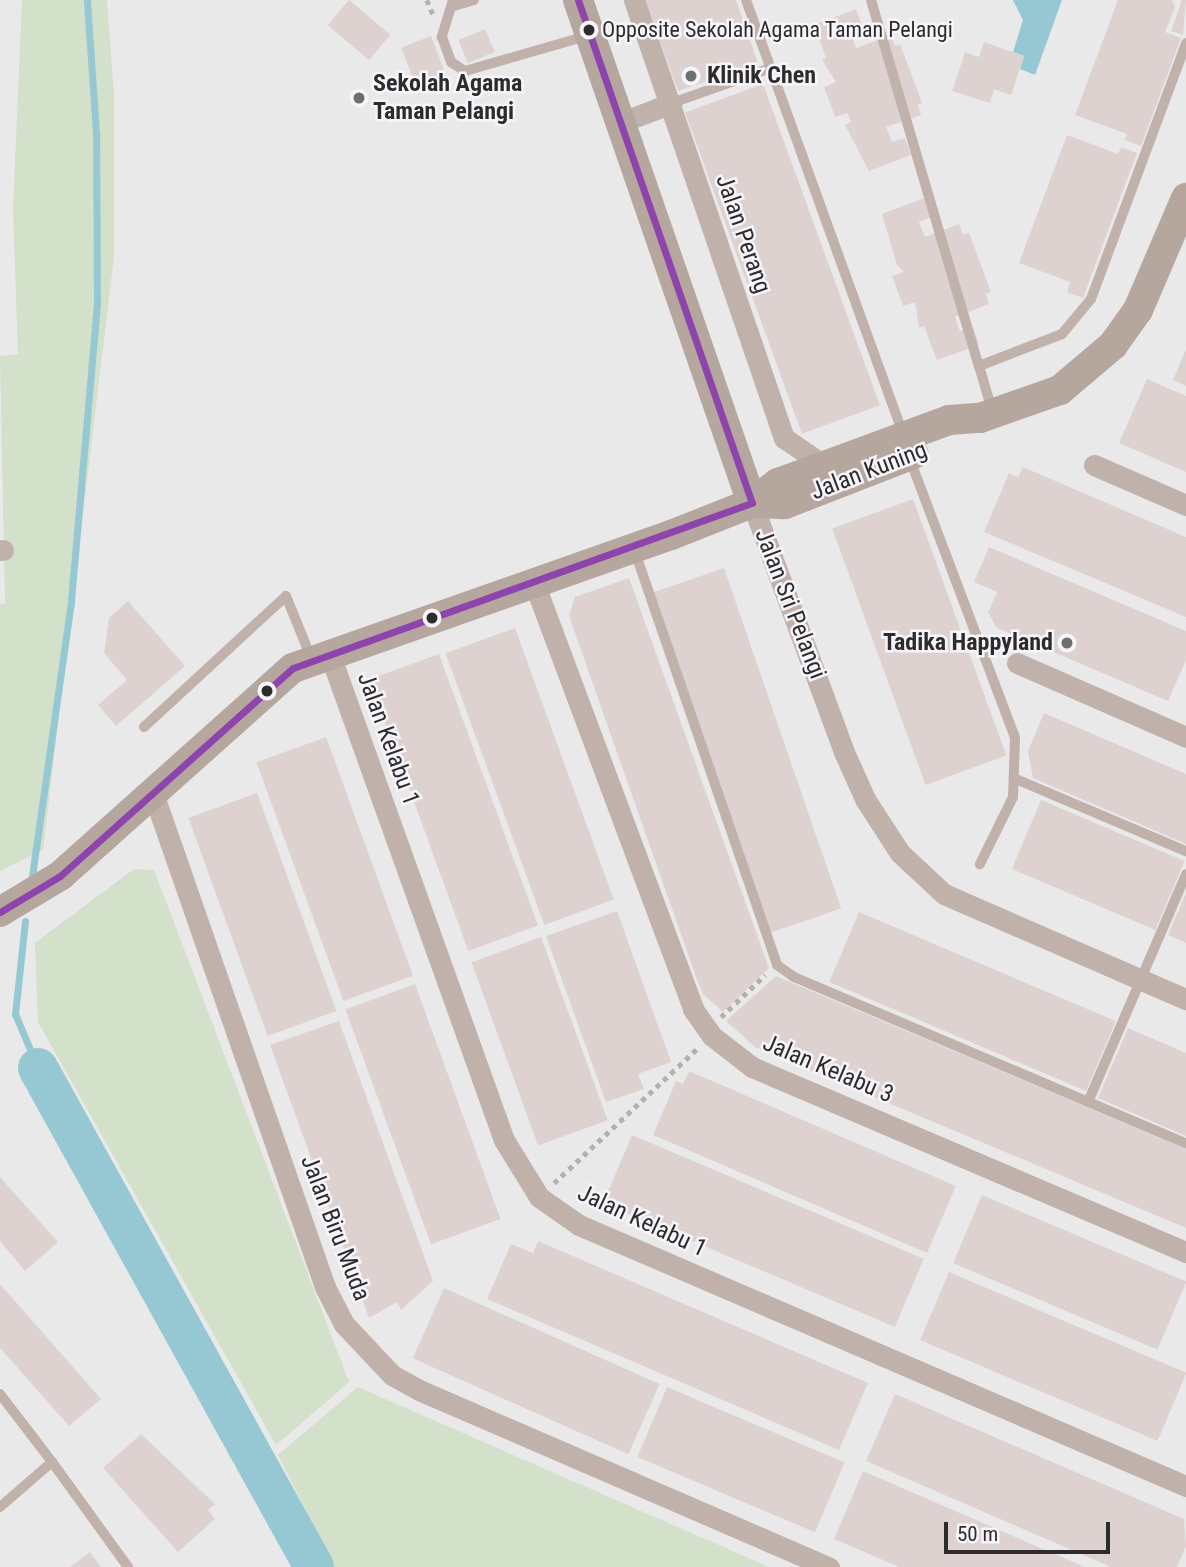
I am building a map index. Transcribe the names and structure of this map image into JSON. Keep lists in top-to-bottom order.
{
  "streets": {
    "street": [
      "Jalan Perang",
      "Jalan Kuning",
      "Jalan Sri Pelangi",
      "Jalan Kelabu 1",
      "Jalan Kelabu 3",
      "Jalan Biru Muda"
    ]
  },
  "crossings": [
    ["Jalan Perang", "Jalan Kuning"],
    ["Jalan Kuning", "Jalan Sri Pelangi"],
    ["Jalan Kuning", "Jalan Kelabu 1"],
    ["Jalan Kuning", "Jalan Kelabu 3"],
    ["Jalan Kuning", "Jalan Biru Muda"]
  ],
  "places": [
    "Opposite Sekolah Agama Taman Pelangi",
    "Klinik Chen",
    "Sekolah Agama Taman Pelangi",
    "Tadika Happyland"
  ],
  "scale_bar": "50 m"
}
